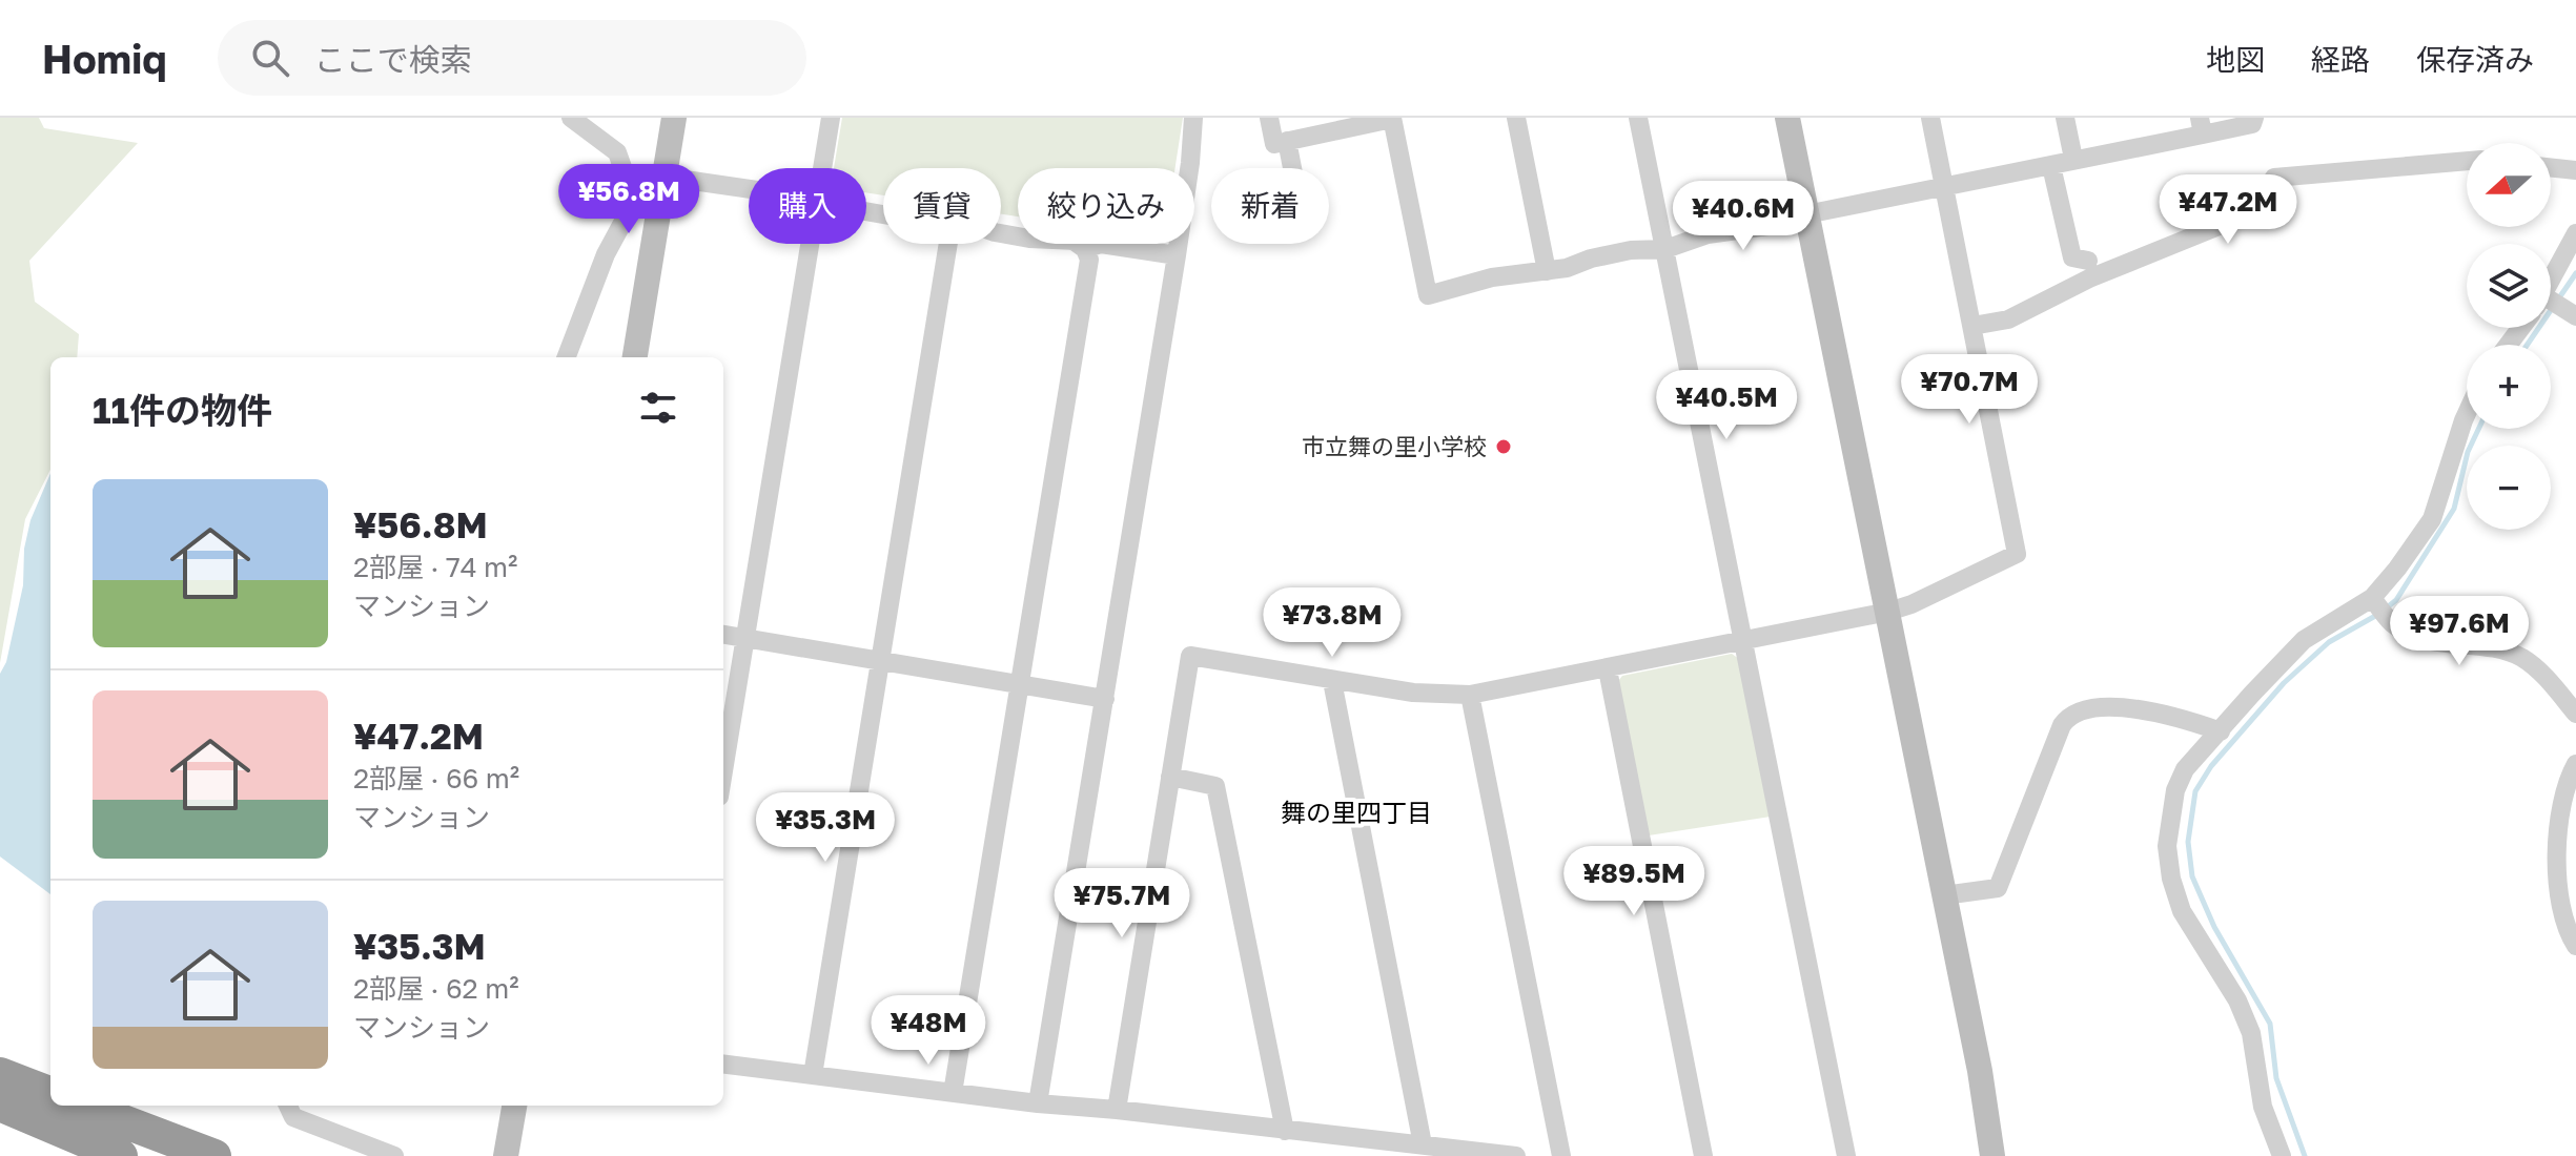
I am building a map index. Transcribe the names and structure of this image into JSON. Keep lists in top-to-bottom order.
{
  "districts": ["舞の里四丁目"],
  "places": ["市立舞の里小学校"],
  "north": "left",
  "page": {
    "header": "Homiq",
    "search": "ここで検索",
    "nav": ["地図", "経路", "保存済み"],
    "map_buttons": ["+", "−"],
    "price": [
      "¥56.8M",
      "¥47.2M",
      "¥40.6M",
      "¥70.7M",
      "¥40.5M",
      "¥73.8M",
      "¥97.6M",
      "¥35.3M",
      "¥89.5M",
      "¥75.7M",
      "¥48M"
    ],
    "chip": [
      "購入",
      "賃貸",
      "絞り込み",
      "新着"
    ],
    "heading": "11件の物件",
    "list": [
      {
        "name": "¥56.8M",
        "note": "2部屋 · 74 m² · マンション"
      },
      {
        "name": "¥47.2M",
        "note": "2部屋 · 66 m² · マンション"
      },
      {
        "name": "¥35.3M",
        "note": "2部屋 · 62 m² · マンション"
      }
    ]
  }
}
